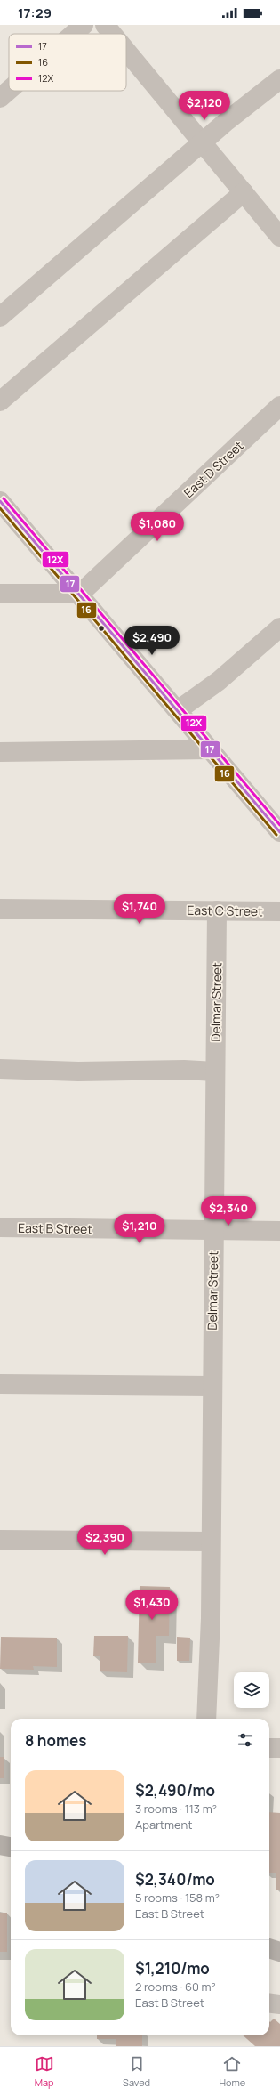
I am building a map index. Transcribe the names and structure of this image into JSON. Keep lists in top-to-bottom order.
{
  "streets": {
    "street": [
      "East D Street",
      "East C Street",
      "Delmar Street",
      "East B Street"
    ]
  },
  "crossings": [
    ["East C Street", "Delmar Street"],
    ["Delmar Street", "East B Street"]
  ],
  "lines": ["transit line 12X", "transit line 17", "transit line 16"],
  "legend": ["17", "16", "12X"],
  "page": {
    "status": "17:29",
    "price": [
      "$2,120",
      "$1,080",
      "$2,490",
      "$1,740",
      "$2,340",
      "$1,210",
      "$2,390",
      "$1,430"
    ],
    "heading": "8 homes",
    "list": [
      {
        "name": "$2,490/mo",
        "note": "3 rooms · 113 m² · Apartment"
      },
      {
        "name": "$2,340/mo",
        "note": "5 rooms · 158 m² · East B Street"
      },
      {
        "name": "$1,210/mo",
        "note": "2 rooms · 60 m² · East B Street"
      }
    ],
    "tabs": ["Map", "Saved", "Home"]
  }
}
